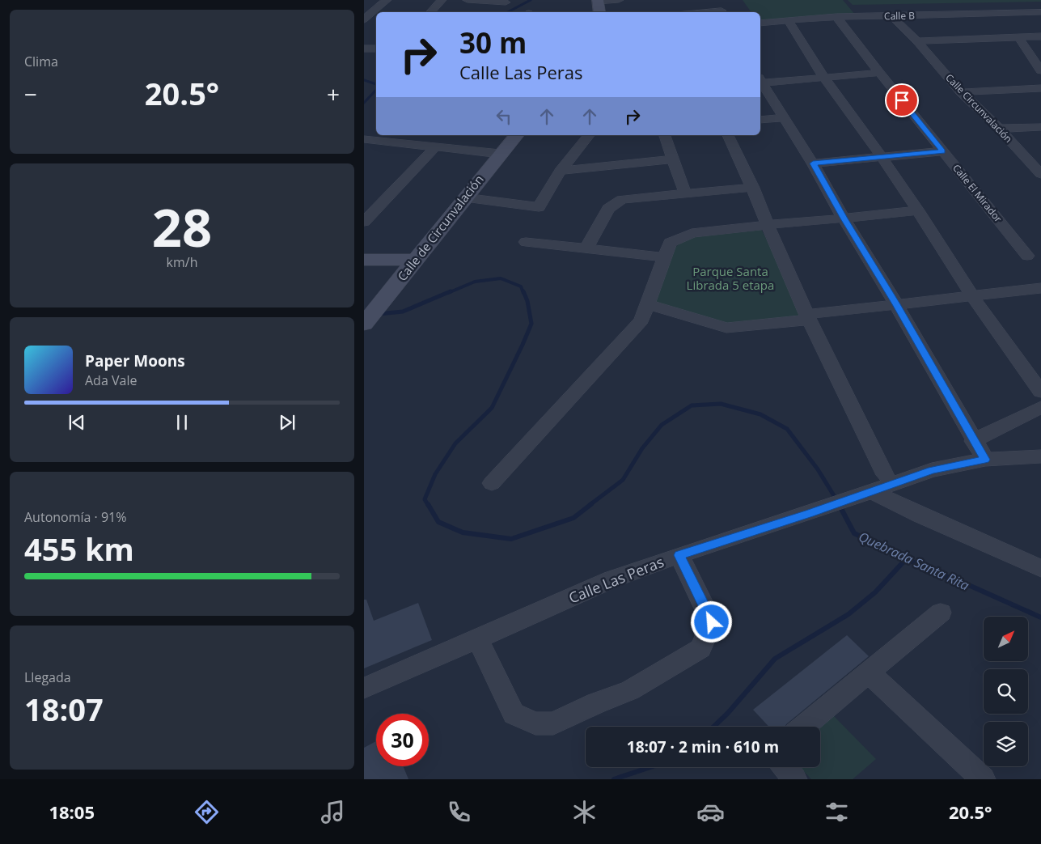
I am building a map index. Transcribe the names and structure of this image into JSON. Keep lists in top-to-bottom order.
{
  "streets": {
    "street": [
      "Calle B",
      "Calle Circunvalación",
      "Calle El Mirador",
      "Calle de Circunvalación",
      "Calle Las Peras"
    ]
  },
  "crossings": [
    ["Calle B", "Calle Circunvalación"],
    ["Calle B", "Calle El Mirador"]
  ],
  "water": ["Quebrada Santa Rita"],
  "parks": ["Parque Santa Librada 5 etapa"],
  "north": "top right",
  "page": {
    "tile": [
      "Clima",
      ["28", "km/h"],
      ["Autonomía · 91%", "455 km"],
      ["Llegada", "18:07"]
    ],
    "turn": ["30 m", "Calle Las Peras"],
    "heat": ["−", "20.5°", "+"],
    "song": ["Paper Moons", "Ada Vale"],
    "limit": "30",
    "trip": "18:07 · 2 min · 610 m",
    "tabs": ["18:05", "20.5°"]
  }
}
